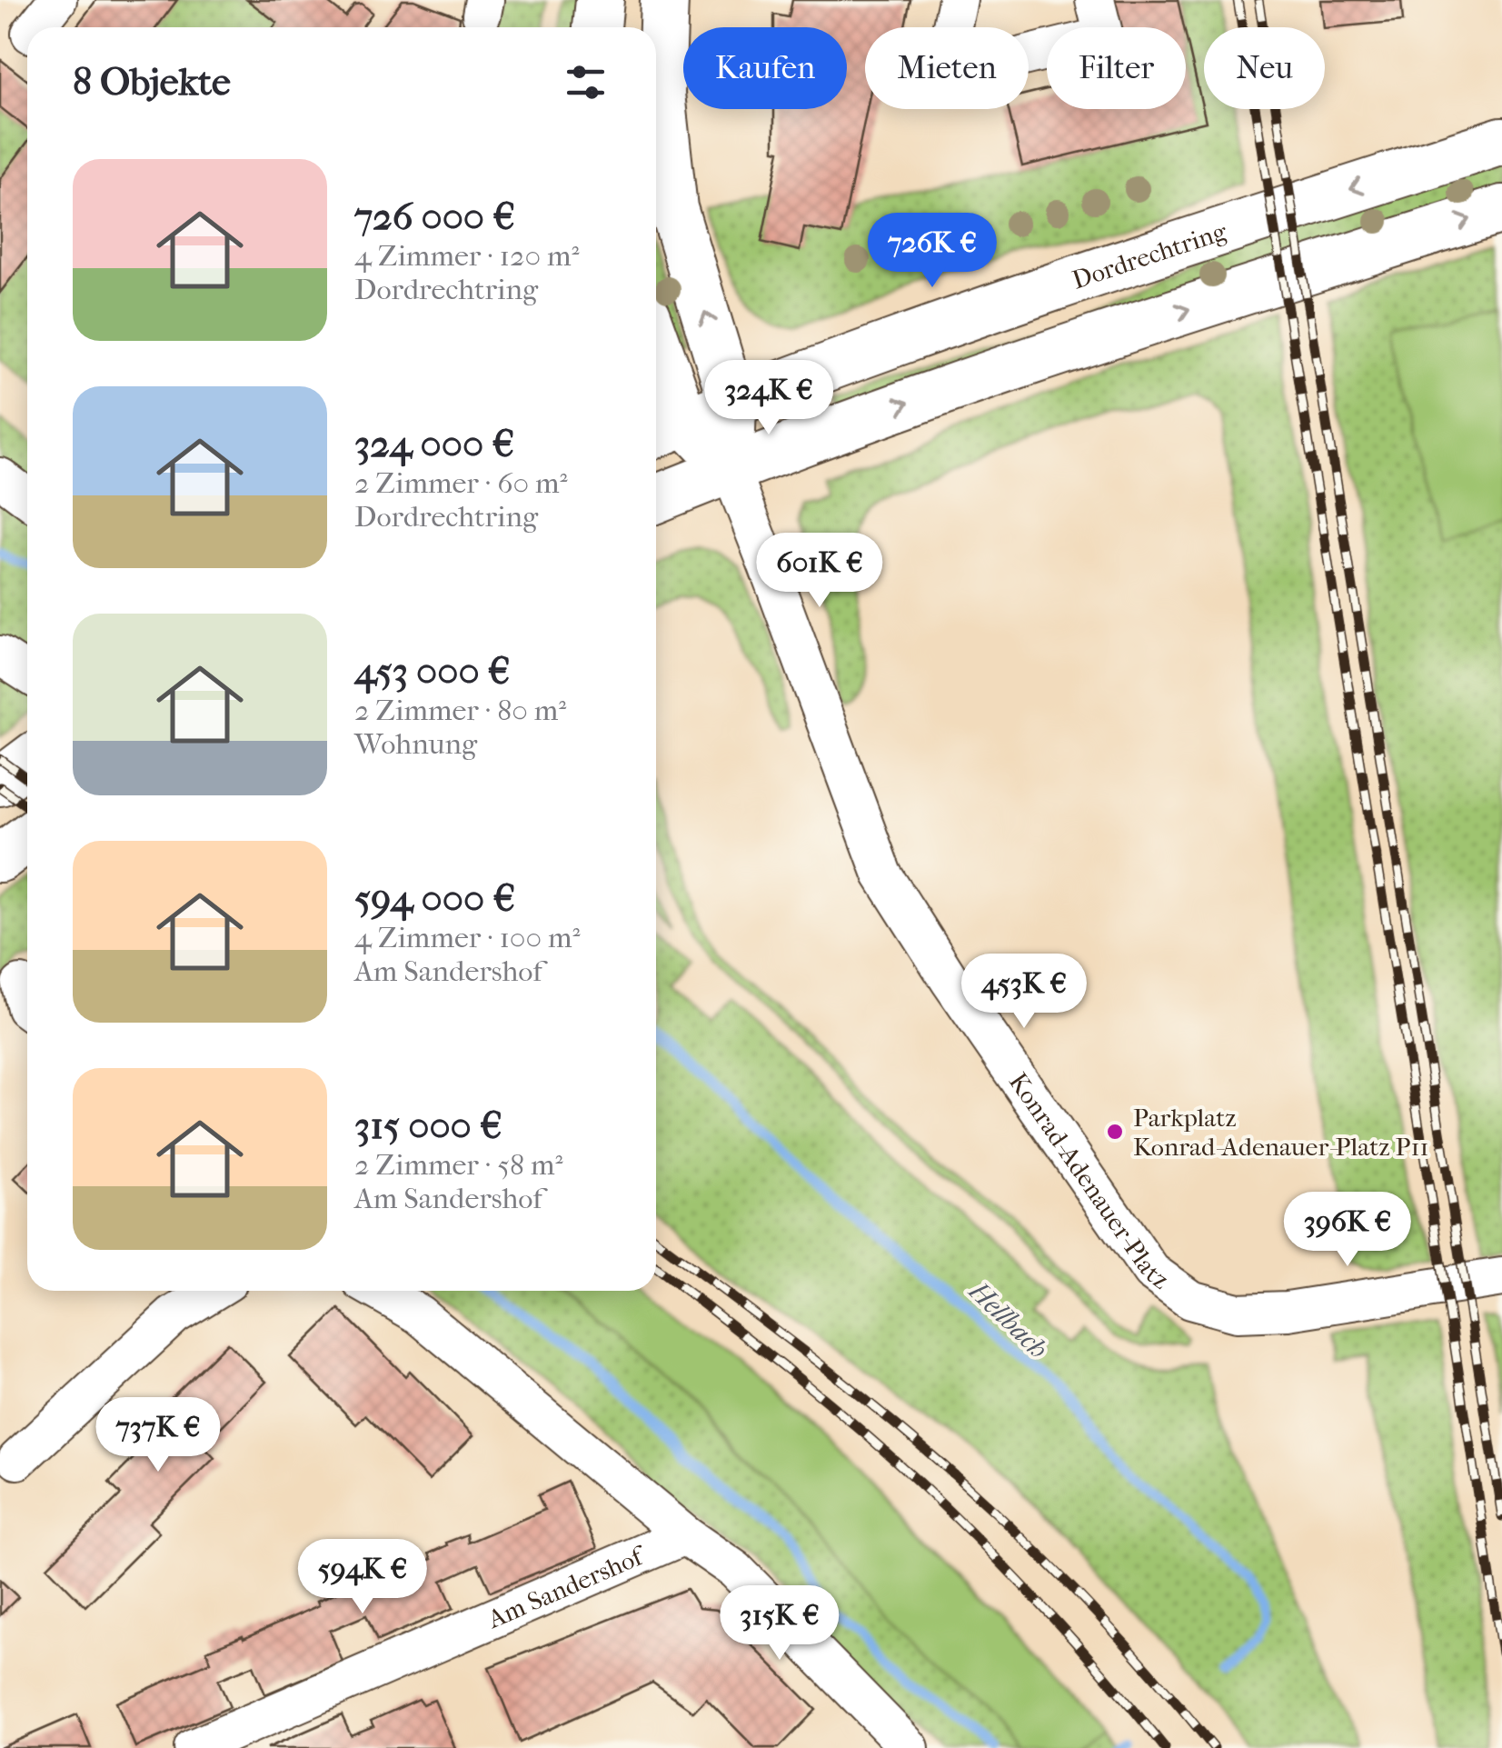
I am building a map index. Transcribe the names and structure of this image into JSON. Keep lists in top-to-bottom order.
{
  "streets": {
    "main road": ["Dordrechtring"],
    "street": ["Konrad-Adenauer-Platz", "Am Sandershof"]
  },
  "water": ["Hellbach"],
  "places": ["Parkplatz Konrad-Adenauer-Platz P11"],
  "page": {
    "chip": [
      "Kaufen",
      "Mieten",
      "Filter",
      "Neu"
    ],
    "heading": "8 Objekte",
    "list": [
      {
        "name": "726 000 €",
        "note": "4 Zimmer · 120 m² · Dordrechtring"
      },
      {
        "name": "324 000 €",
        "note": "2 Zimmer · 60 m² · Dordrechtring"
      },
      {
        "name": "453 000 €",
        "note": "2 Zimmer · 80 m² · Wohnung"
      },
      {
        "name": "594 000 €",
        "note": "4 Zimmer · 100 m² · Am Sandershof"
      },
      {
        "name": "315 000 €",
        "note": "2 Zimmer · 58 m² · Am Sandershof"
      }
    ],
    "price": [
      "726K €",
      "324K €",
      "601K €",
      "453K €",
      "396K €",
      "737K €",
      "594K €",
      "315K €"
    ]
  }
}
